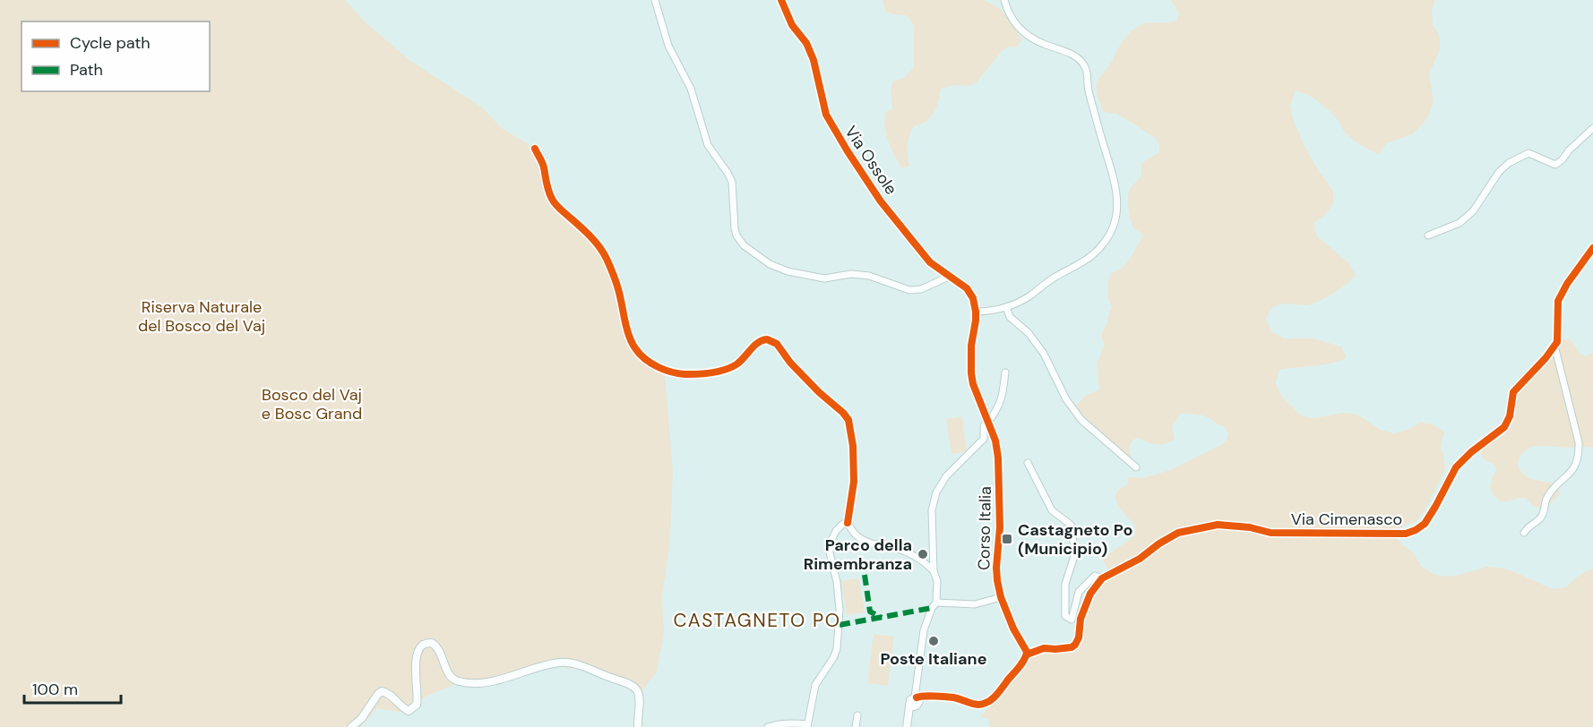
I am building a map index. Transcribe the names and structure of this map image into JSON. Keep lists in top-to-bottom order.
{
  "streets": {
    "street": ["Via Ossole", "Via Cimenasco", "Corso Italia"]
  },
  "crossings": [
    ["Via Ossole", "Corso Italia"],
    ["Via Cimenasco", "Corso Italia"]
  ],
  "districts": ["CASTAGNETO PO"],
  "parks": ["Riserva Naturale del Bosco del Vaj", "Bosco del Vaj e Bosc Grand"],
  "places": {
    "transit": ["Castagneto Po (Municipio)"],
    "other": ["Parco della Rimembranza", "Poste Italiane"]
  },
  "legend": ["Cycle path", "Path"],
  "scale_bar": "100 m"
}
